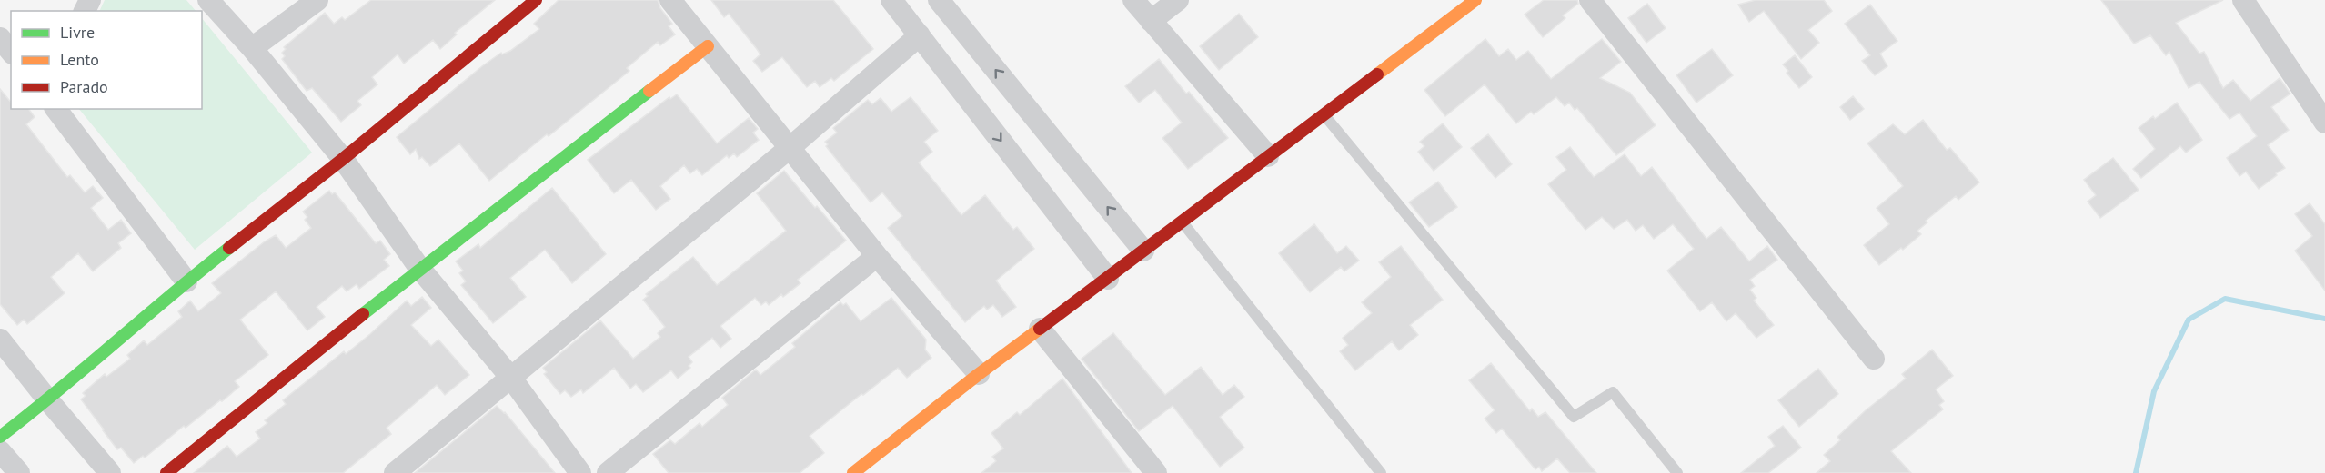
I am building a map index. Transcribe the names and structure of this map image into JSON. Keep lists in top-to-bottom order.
{
  "legend": ["Livre", "Lento", "Parado"]
}
